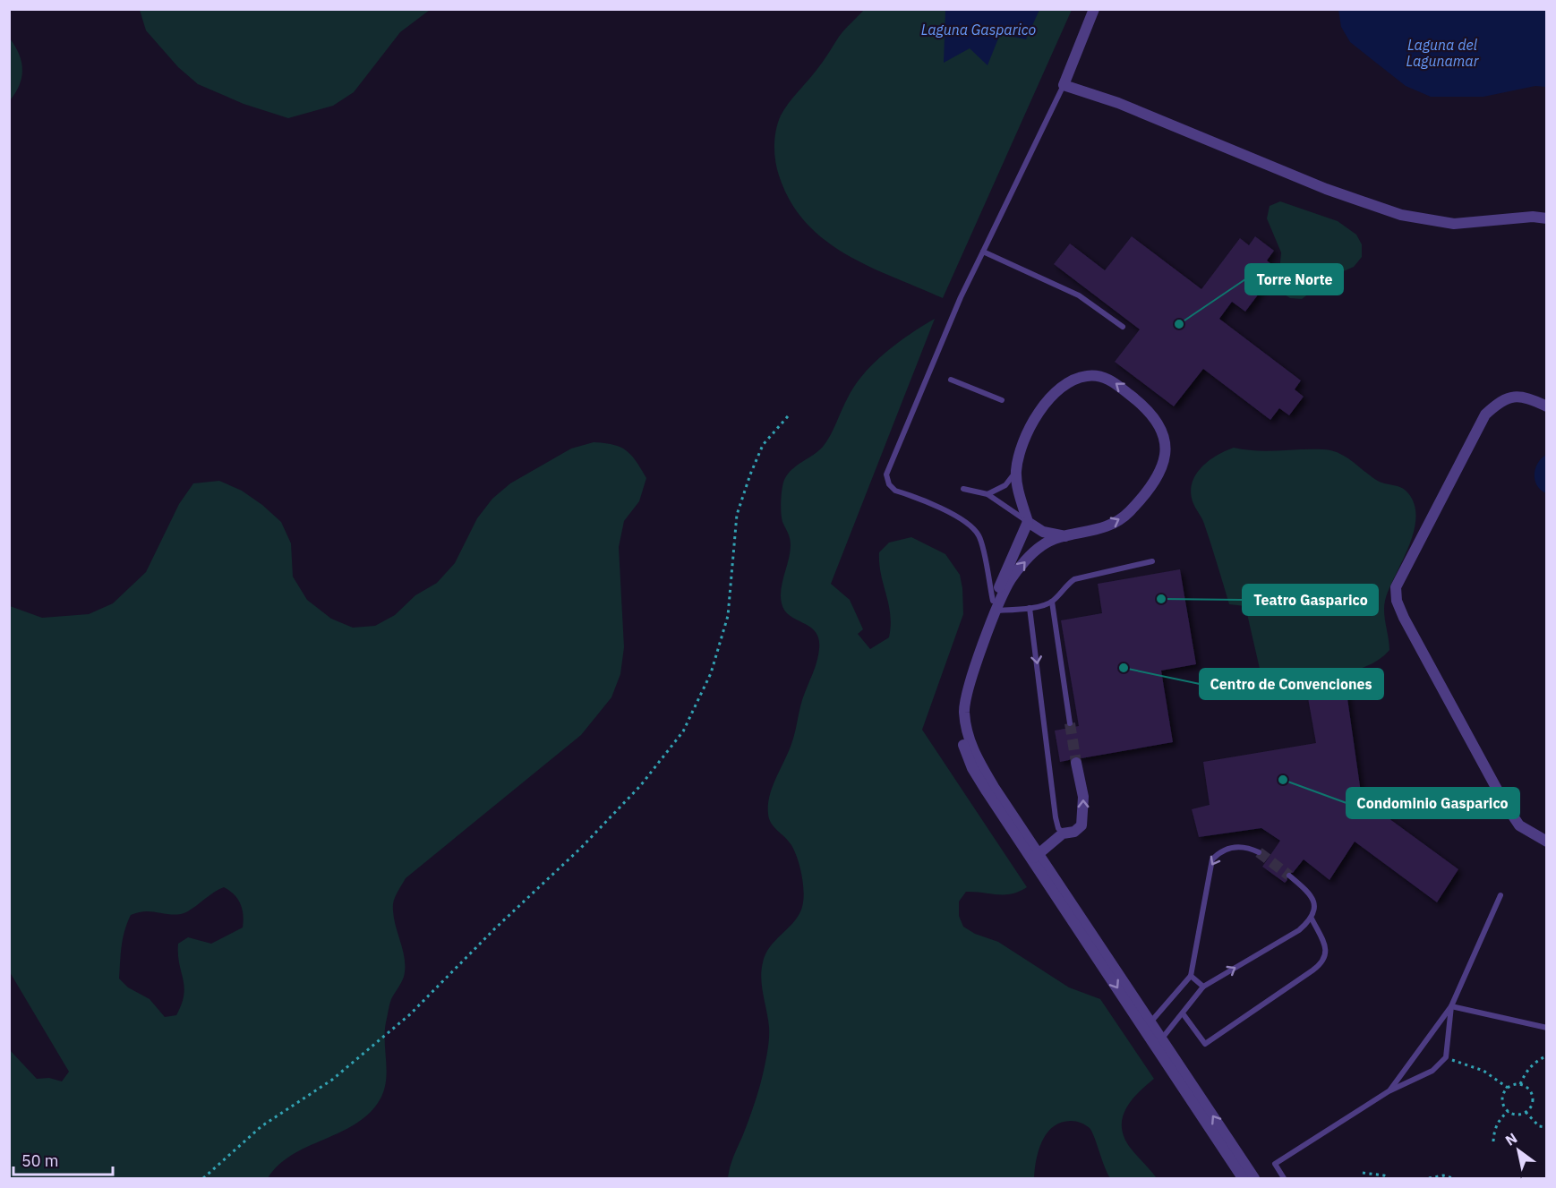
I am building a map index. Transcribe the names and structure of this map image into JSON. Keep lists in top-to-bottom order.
{
  "water": ["Laguna Gasparico", "Laguna del Lagunamar"],
  "places": [
    "Torre Norte",
    "Teatro Gasparico",
    "Centro de Convenciones",
    "Condominio Gasparico"
  ],
  "scale_bar": "50 m",
  "north": "top left"
}
